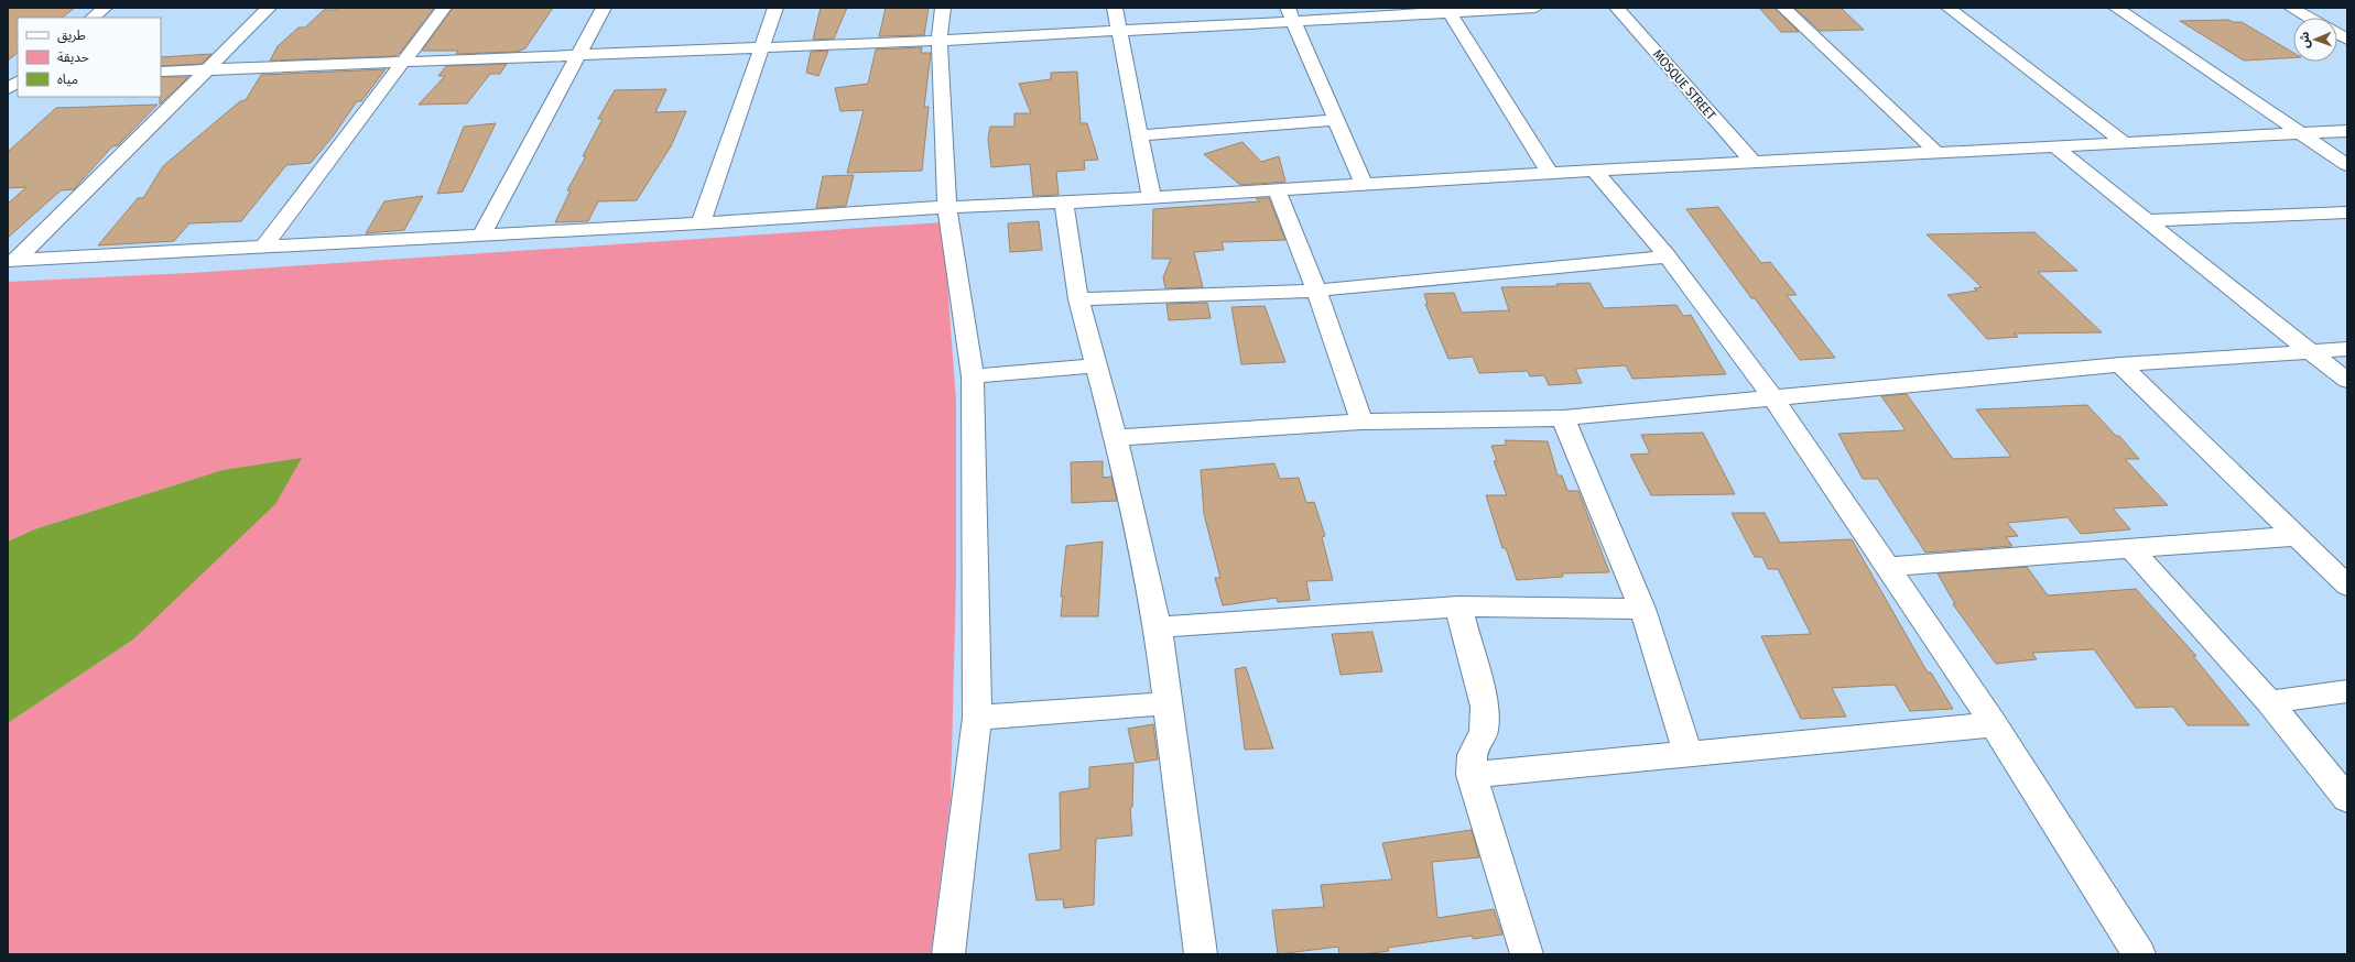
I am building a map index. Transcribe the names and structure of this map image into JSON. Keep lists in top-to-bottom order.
{
  "streets": {
    "street": ["MOSQUE STREET"]
  },
  "legend": ["طريق", "حديقة", "مياه"],
  "north": "left"
}
